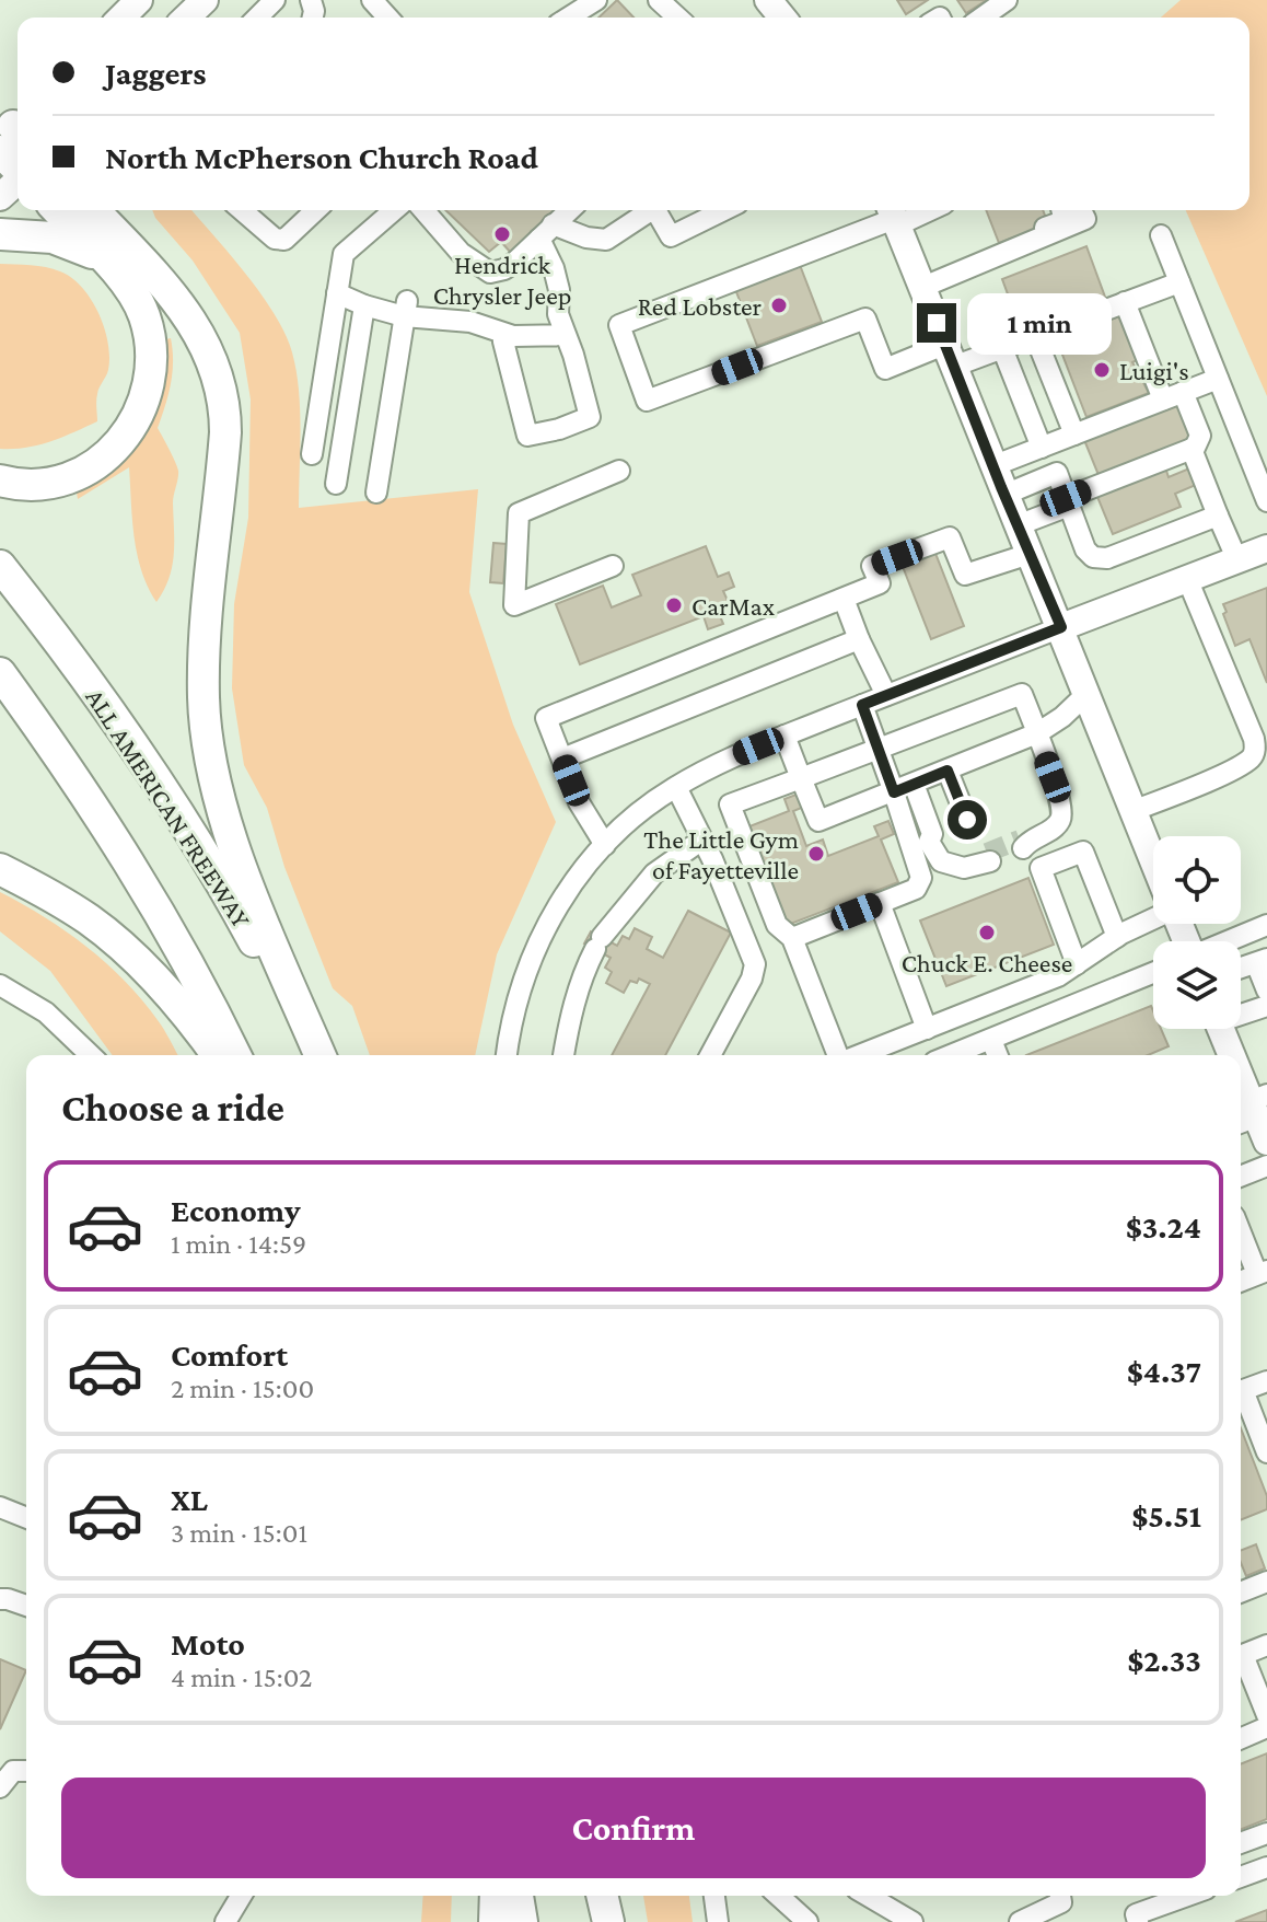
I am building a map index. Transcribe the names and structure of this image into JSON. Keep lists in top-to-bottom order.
{
  "streets": {
    "highway": ["ALL AMERICAN FREEWAY"]
  },
  "places": [
    "Hendrick Chrysler Jeep",
    "Red Lobster",
    "Luigi's",
    "CarMax",
    "The Little Gym of Fayetteville",
    "Chuck E. Cheese"
  ],
  "page": {
    "banner": ["Jaggers", "North McPherson Church Road"],
    "bubble": "1 min",
    "heading": "Choose a ride",
    "list": [
      {
        "name": "Economy",
        "note": "1 min · 14:59",
        "value": "$3.24"
      },
      {
        "name": "Comfort",
        "note": "2 min · 15:00",
        "value": "$4.37"
      },
      {
        "name": "XL",
        "note": "3 min · 15:01",
        "value": "$5.51"
      },
      {
        "name": "Moto",
        "note": "4 min · 15:02",
        "value": "$2.33"
      }
    ],
    "buttons": "Confirm"
  }
}
